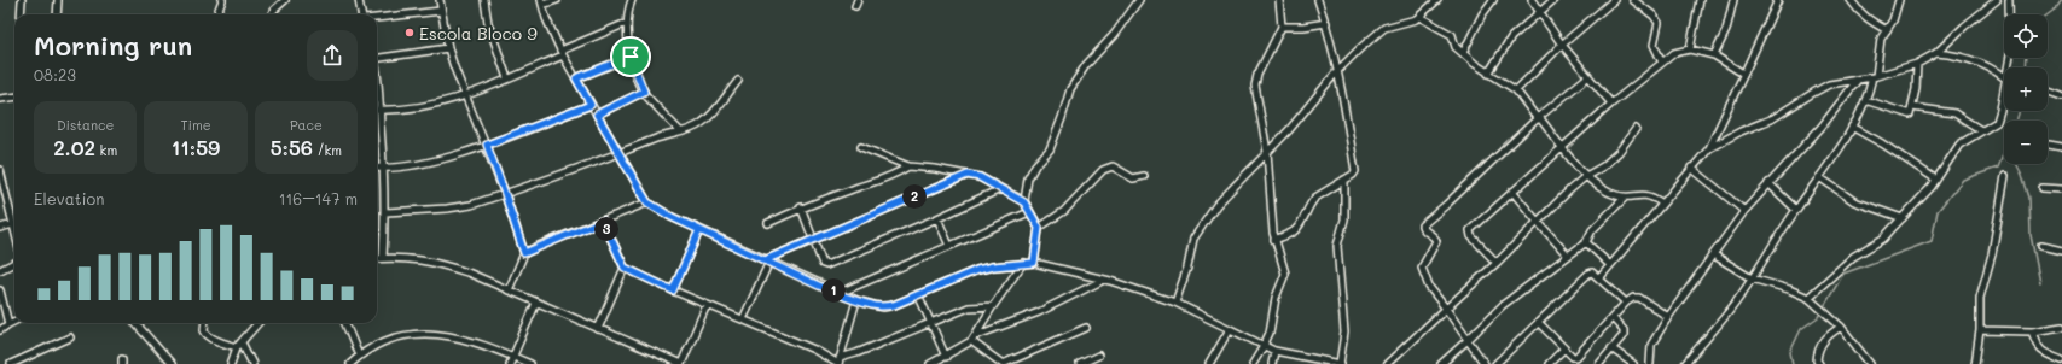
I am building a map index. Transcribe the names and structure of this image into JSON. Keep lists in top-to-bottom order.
{
  "places": ["Escola Bloco 9"],
  "page": {
    "map_buttons": ["+", "−"],
    "heading": ["Morning run", "08:23"],
    "stats": [
      ["Distance", "2.02 km"],
      ["Time", "11:59"],
      ["Pace", "5:56 /km"]
    ],
    "chart": ["Elevation", "116–147 m"],
    "pins": ["2", "3", "1"]
  }
}
